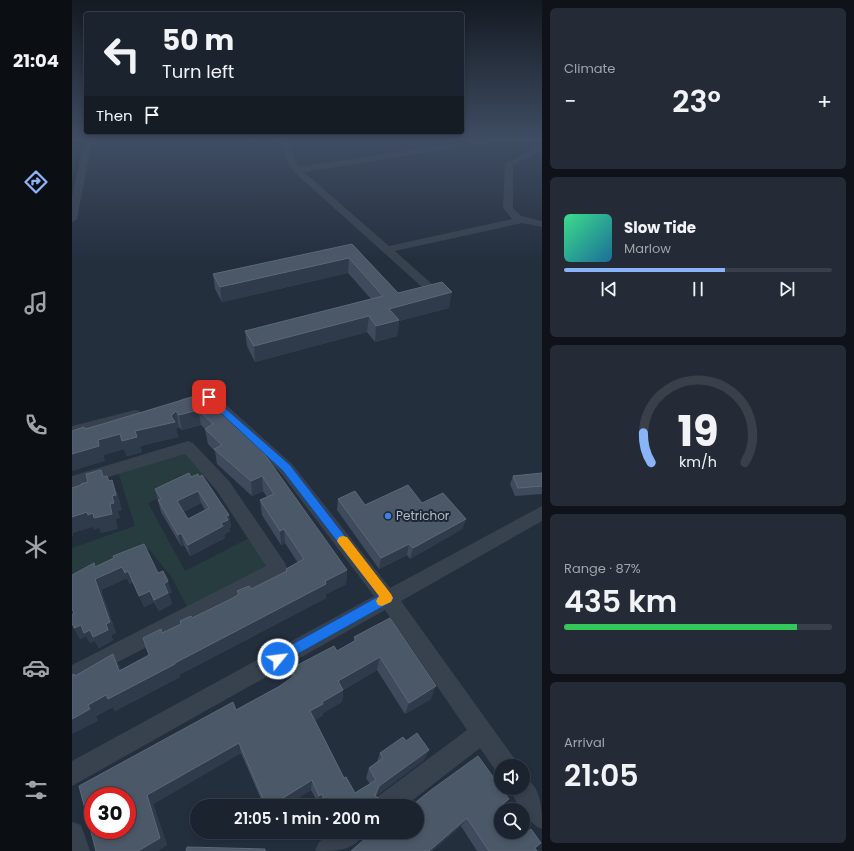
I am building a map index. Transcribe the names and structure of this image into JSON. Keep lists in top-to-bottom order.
{
  "places": ["Petrichor"],
  "page": {
    "tabs": "21:04",
    "tile": [
      "Climate",
      ["Range · 87%", "435 km"],
      ["Arrival", "21:05"]
    ],
    "turn": ["50 m", "Turn left"],
    "heat": ["−", "23°", "+"],
    "then": "Then",
    "song": ["Slow Tide", "Marlow"],
    "limit": "30",
    "trip": "21:05 · 1 min · 200 m",
    "gauge": ["19", "km/h"]
  }
}
